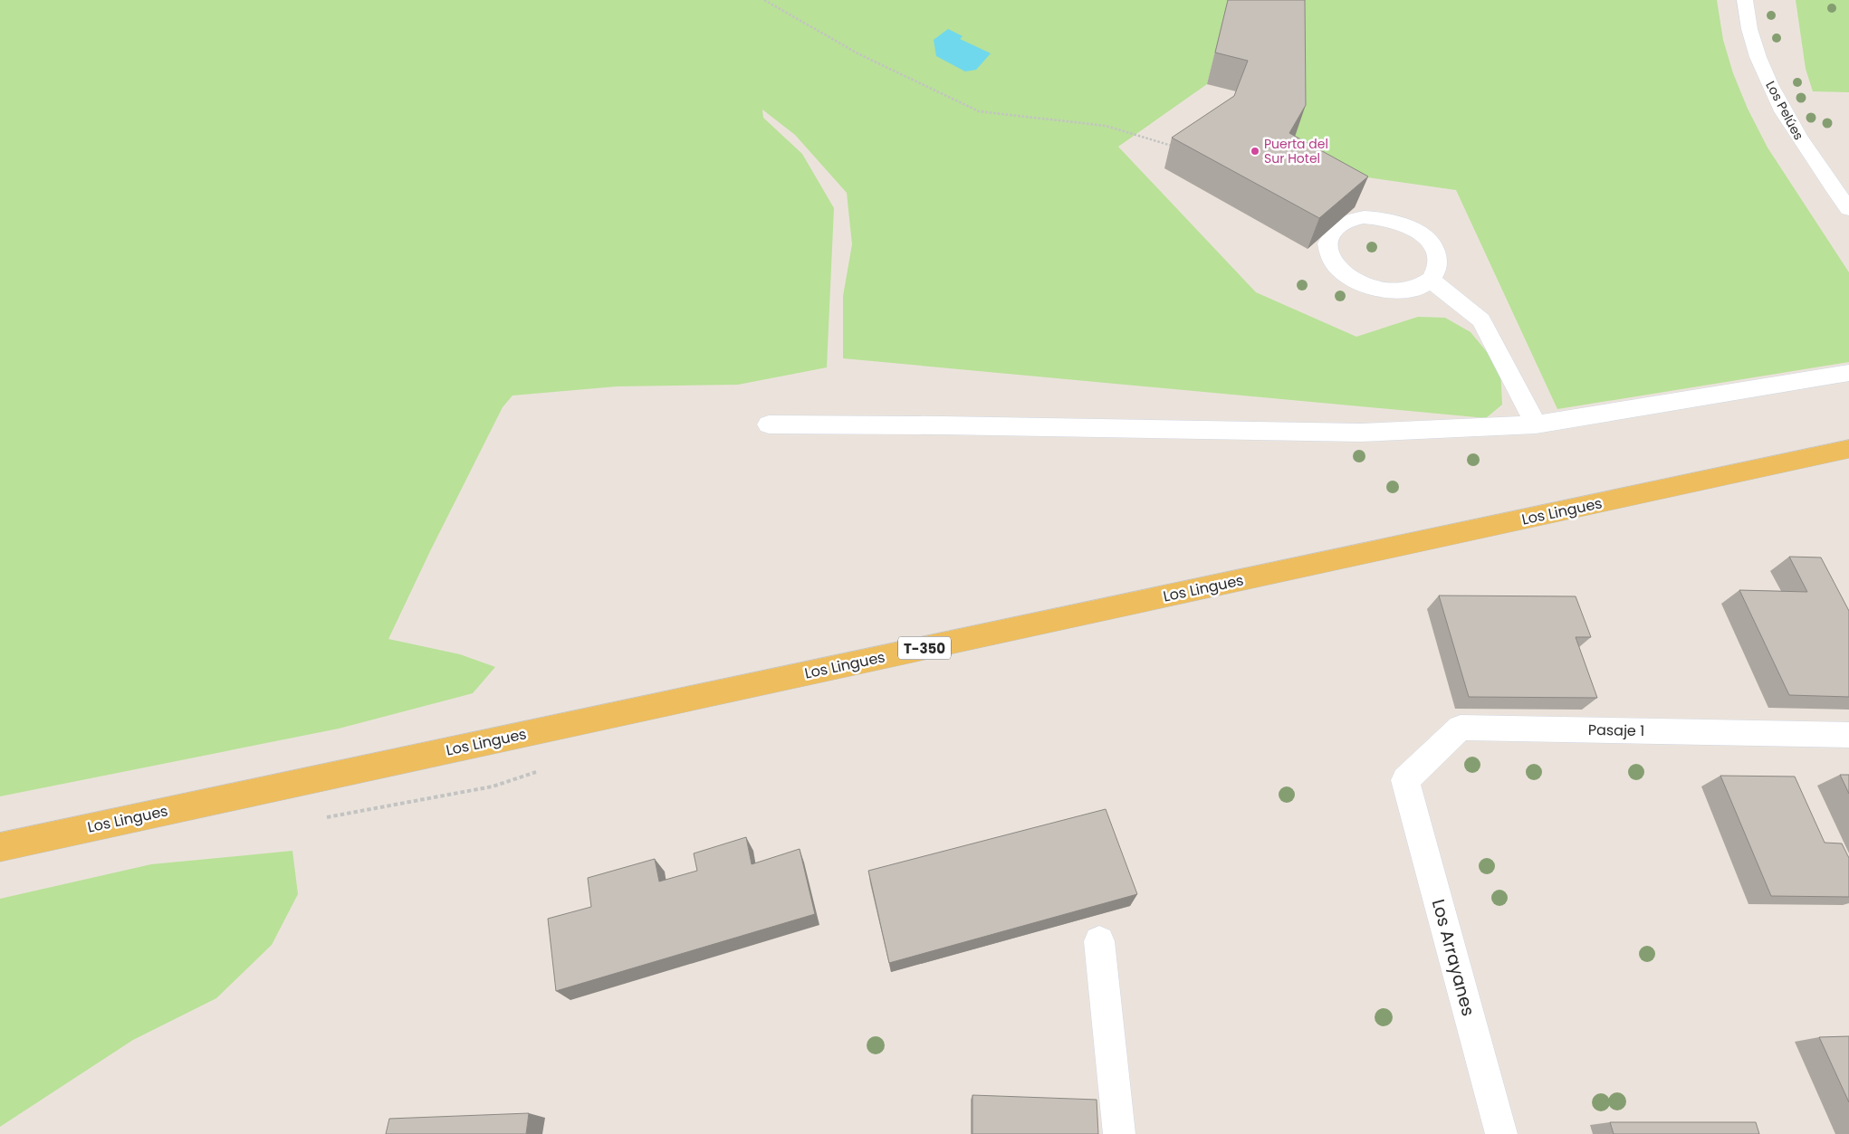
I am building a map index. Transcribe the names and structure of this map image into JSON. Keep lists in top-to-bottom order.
{
  "streets": {
    "main road": ["Los Lingues", "T-350"],
    "street": ["Los Pelúes", "Pasaje 1", "Los Arrayanes"]
  },
  "crossings": [
    ["Pasaje 1", "Los Arrayanes"]
  ],
  "places": ["Puerta del Sur Hotel"]
}
